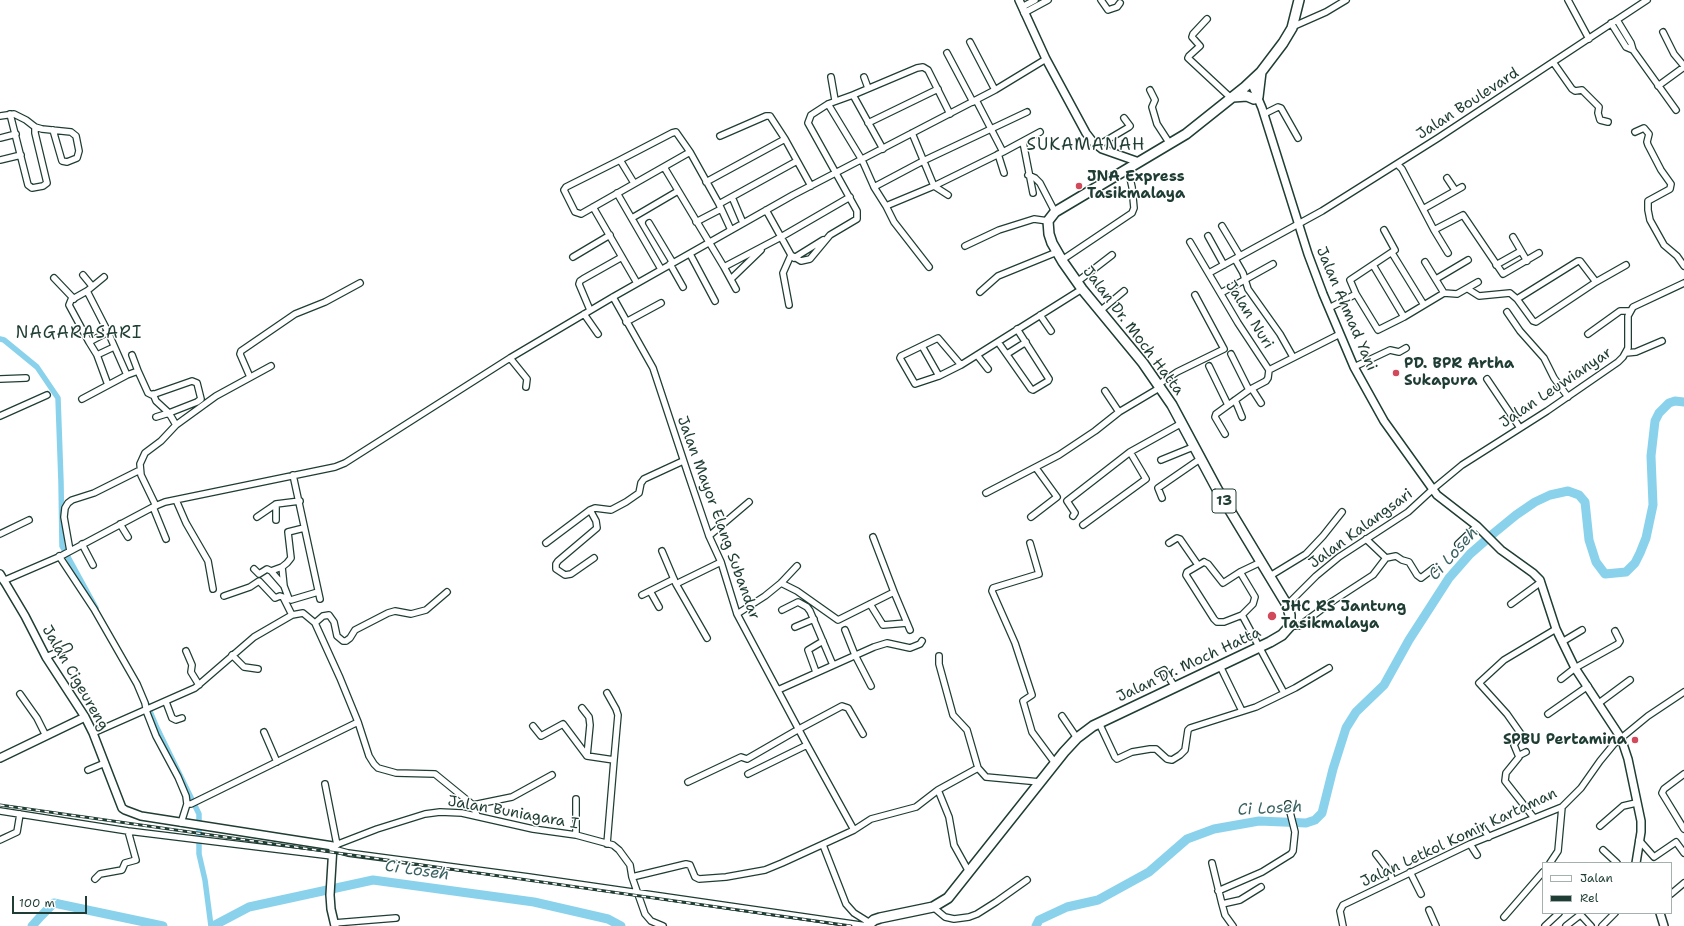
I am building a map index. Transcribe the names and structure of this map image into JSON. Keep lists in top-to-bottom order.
{
  "streets": {
    "highway": ["Jalan Dr. Moch Hatta", "13"],
    "street": [
      "Jalan Boulevard",
      "Jalan Ahmad Yani",
      "Jalan Nuri",
      "Jalan Leuwianyar",
      "Jalan Mayor Elang Subandar",
      "Jalan Kalangsari",
      "Jalan Cigeureng",
      "Jalan Buniagara I",
      "Jalan Letkol Komir Kartaman"
    ]
  },
  "crossings": [
    ["Jalan Boulevard", "Jalan Ahmad Yani"],
    ["Jalan Boulevard", "Jalan Nuri"],
    ["Jalan Ahmad Yani", "Jalan Leuwianyar"],
    ["Jalan Ahmad Yani", "Jalan Kalangsari"],
    ["Jalan Ahmad Yani", "Jalan Letkol Komir Kartaman"],
    ["Jalan Dr. Moch Hatta", "Jalan Kalangsari"],
    ["Jalan Leuwianyar", "Jalan Kalangsari"],
    ["Jalan Cigeureng", "Jalan Buniagara I"]
  ],
  "districts": ["SUKAMANAH", "NAGARASARI"],
  "water": ["Ci Loseh"],
  "places": [
    "JNA Express Tasikmalaya",
    "PD. BPR Artha Sukapura",
    "JHC RS Jantung Tasikmalaya",
    "SPBU Pertamina"
  ],
  "legend": ["Jalan", "Rel"],
  "scale_bar": "100 m"
}
